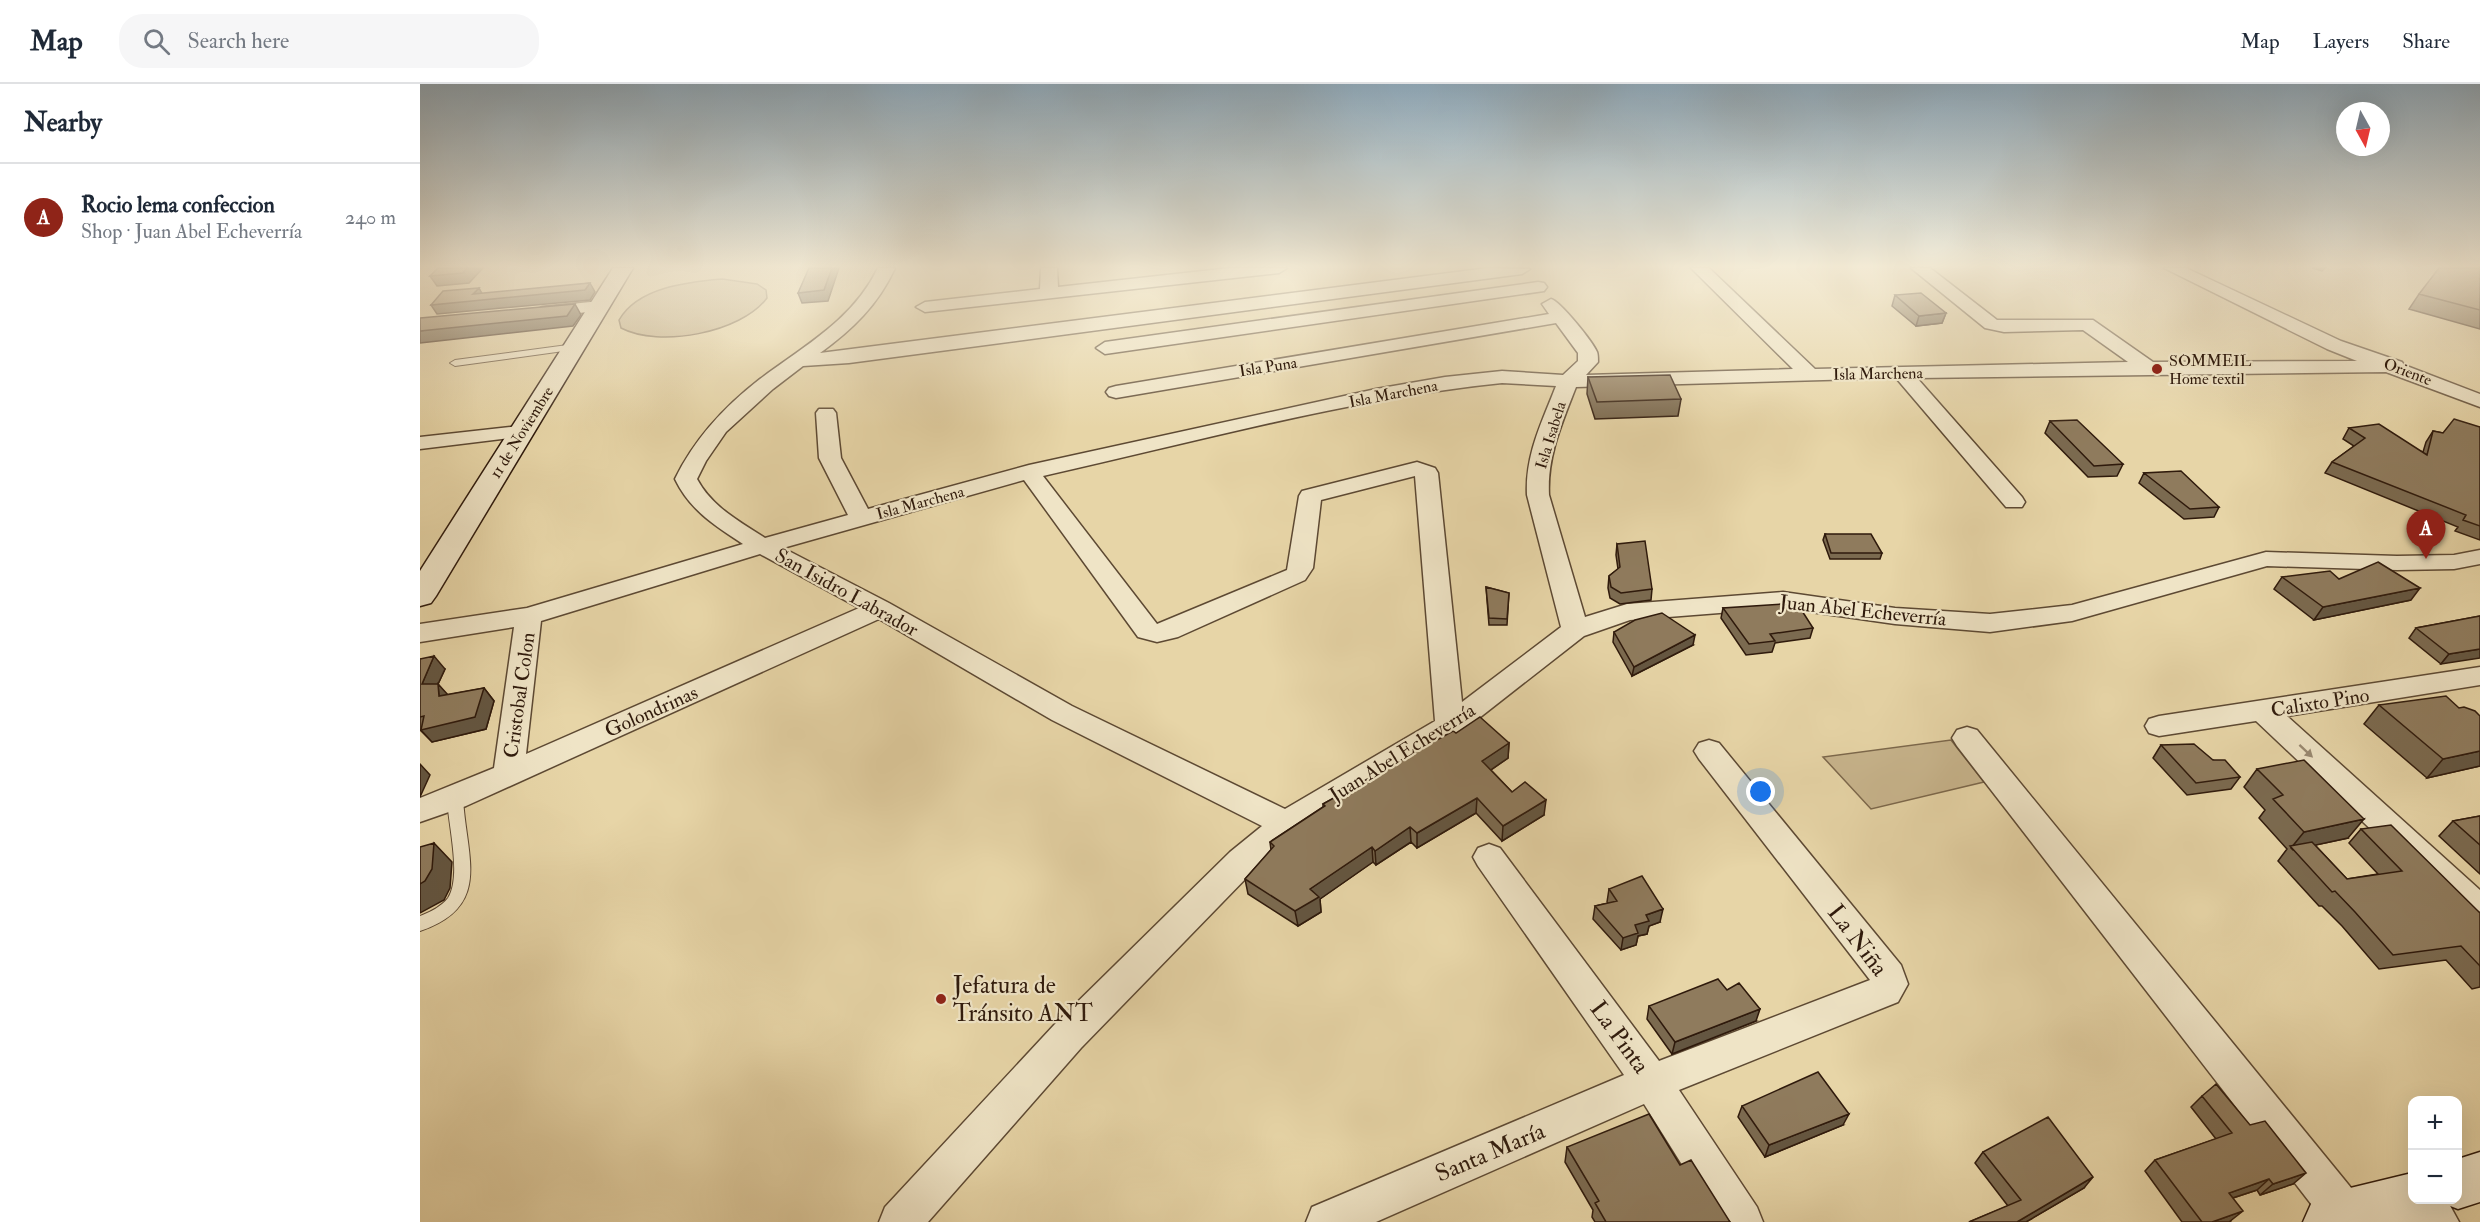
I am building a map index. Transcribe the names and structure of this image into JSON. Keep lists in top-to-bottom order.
{
  "streets": {
    "street": [
      "Isla Puna",
      "Oriente",
      "Isla Marchena",
      "11 de Noviembre",
      "Isla Isabela",
      "San Isidro Labrador",
      "Juan Abel Echeverría",
      "Cristobal Colon",
      "Calixto Pino",
      "Golondrinas",
      "La Niña",
      "La Pinta",
      "Santa María"
    ]
  },
  "crossings": [
    ["Oriente", "Isla Marchena"],
    ["Isla Marchena", "Isla Isabela"],
    ["Isla Marchena", "San Isidro Labrador"],
    ["Isla Marchena", "Cristobal Colon"],
    ["Isla Isabela", "Juan Abel Echeverría"],
    ["San Isidro Labrador", "Juan Abel Echeverría"],
    ["San Isidro Labrador", "Golondrinas"],
    ["Cristobal Colon", "Golondrinas"],
    ["La Niña", "La Pinta"],
    ["La Niña", "Santa María"],
    ["La Pinta", "Santa María"]
  ],
  "places": ["SOMMEIL Home textil", "Jefatura de Tránsito ANT"],
  "north": "bottom",
  "page": {
    "header": "Map",
    "search": "Search here",
    "nav": ["Map", "Layers", "Share"],
    "heading": "Nearby",
    "list": [
      {
        "mark": "A",
        "name": "Rocio lema confeccion",
        "note": "Shop · Juan Abel Echeverría",
        "value": "240 m"
      }
    ],
    "pins": "A",
    "map_buttons": ["+", "−"]
  }
}
